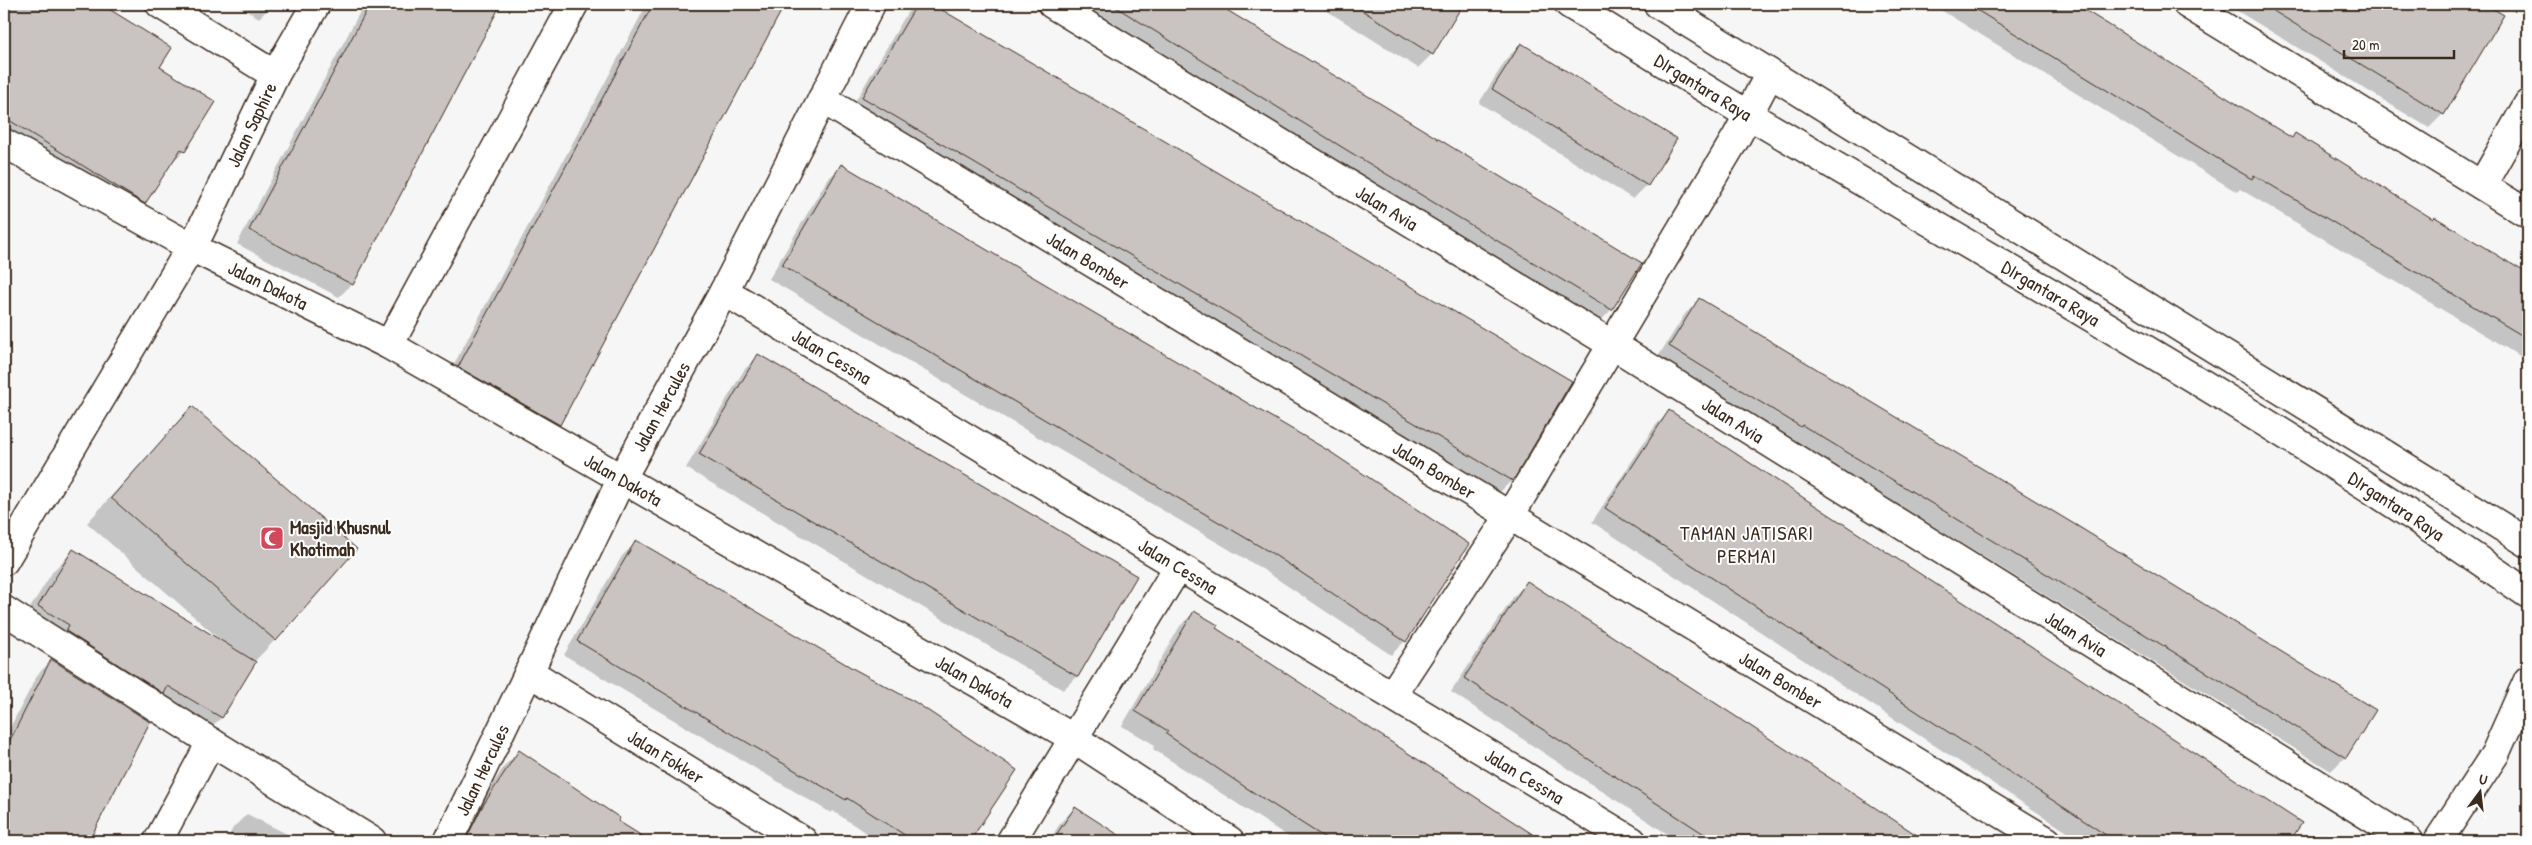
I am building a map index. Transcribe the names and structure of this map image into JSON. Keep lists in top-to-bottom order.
{
  "streets": {
    "street": [
      "DIrgantara Raya",
      "Jalan Saphire",
      "Jalan Avia",
      "Jalan Bomber",
      "Jalan Dakota",
      "Jalan Cessna",
      "Jalan Hercules",
      "Jalan Fokker"
    ]
  },
  "crossings": [
    ["Jalan Saphire", "Jalan Dakota"],
    ["Jalan Bomber", "Jalan Hercules"],
    ["Jalan Dakota", "Jalan Hercules"],
    ["Jalan Cessna", "Jalan Hercules"],
    ["Jalan Hercules", "Jalan Fokker"]
  ],
  "districts": ["TAMAN JATISARI PERMAI"],
  "places": {
    "mosque": ["Masjid Khusnul Khotimah"]
  },
  "scale_bar": "20 m",
  "north": "top"
}
